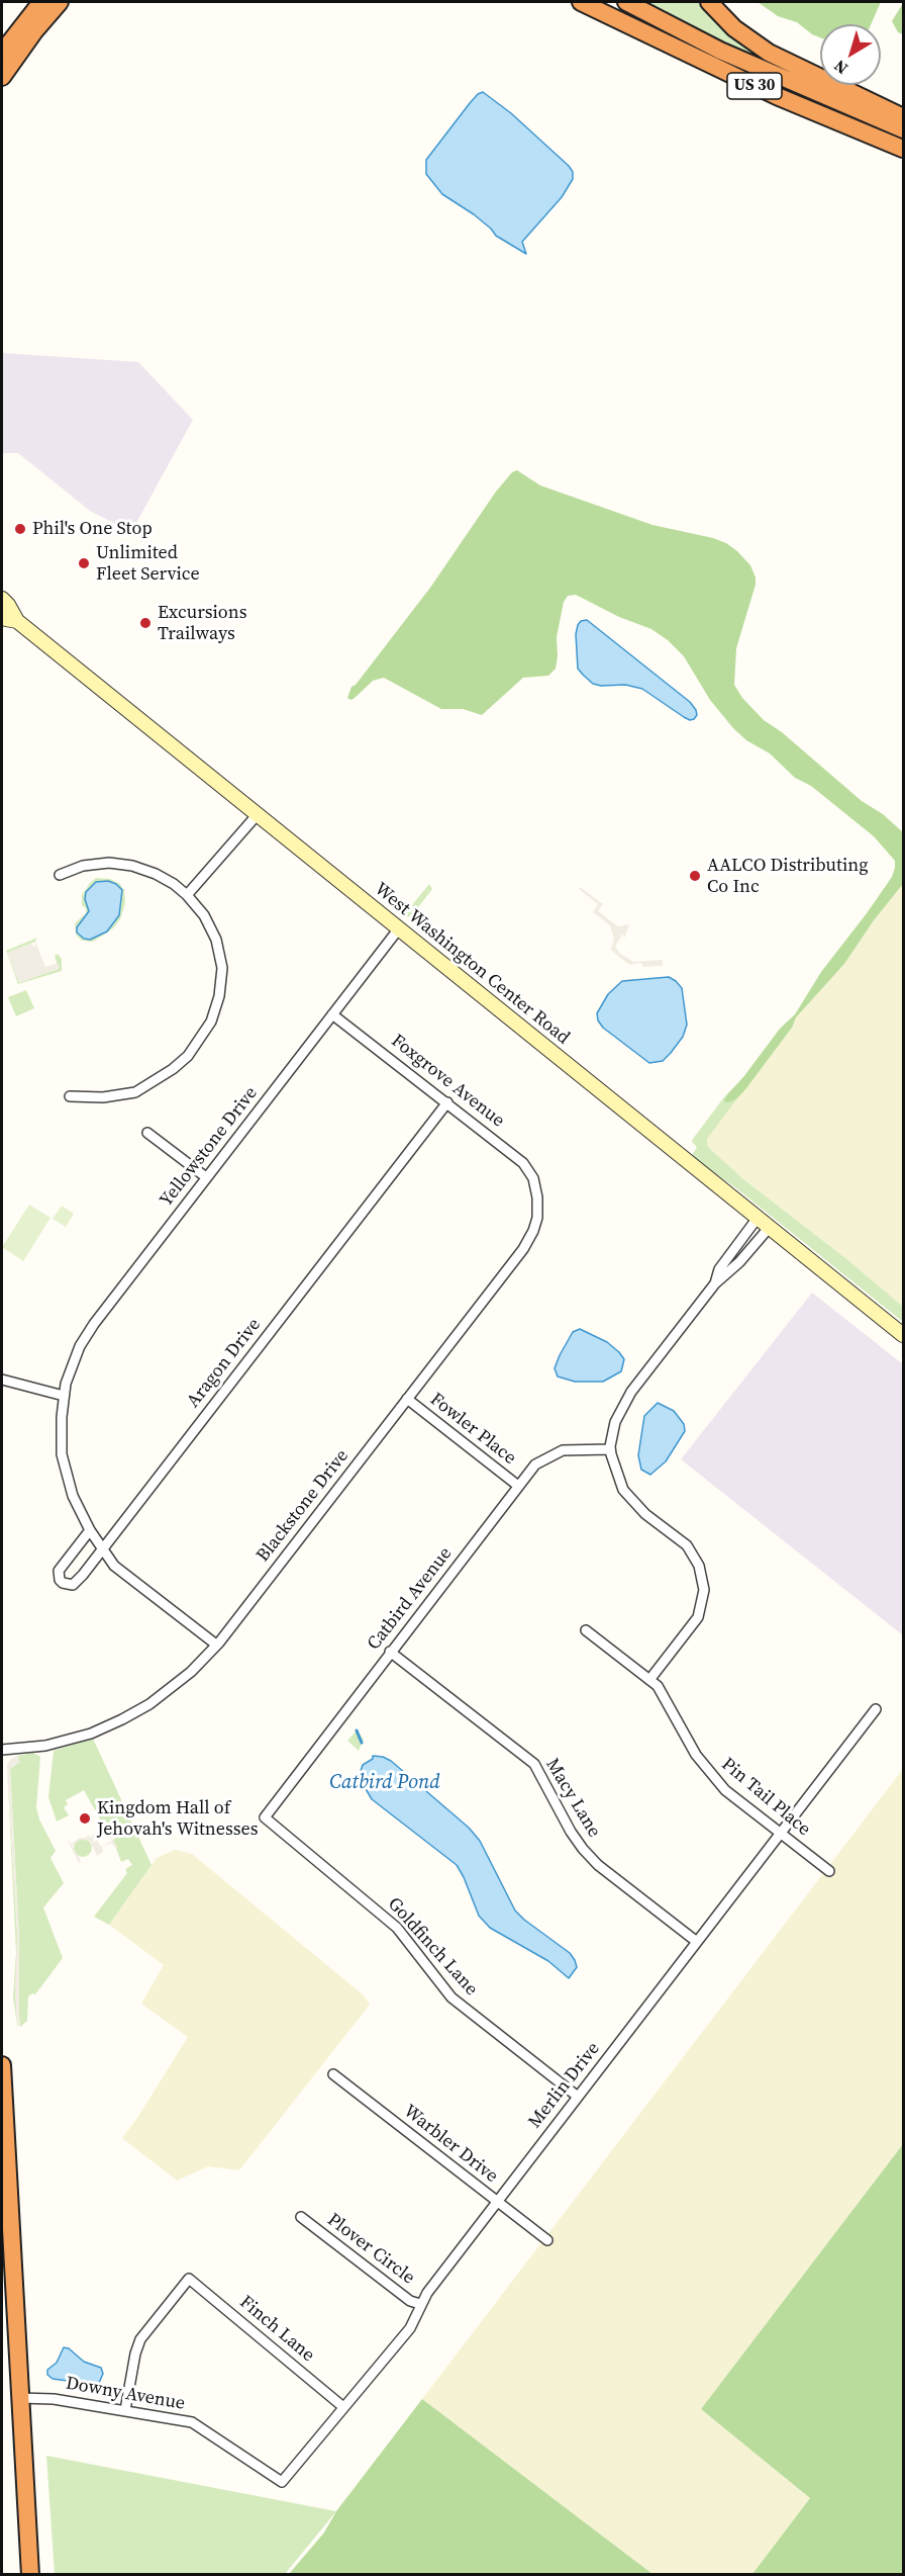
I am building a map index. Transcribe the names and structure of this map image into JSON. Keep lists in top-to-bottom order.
{
  "streets": {
    "highway": ["US 30"],
    "main road": ["West Washington Center Road"],
    "street": [
      "Foxgrove Avenue",
      "Yellowstone Drive",
      "Aragon Drive",
      "Fowler Place",
      "Blackstone Drive",
      "Catbird Avenue",
      "Pin Tail Place",
      "Macy Lane",
      "Goldfinch Lane",
      "Merlin Drive",
      "Warbler Drive",
      "Plover Circle",
      "Finch Lane",
      "Downy Avenue"
    ]
  },
  "crossings": [
    ["West Washington Center Road", "Yellowstone Drive"],
    ["Foxgrove Avenue", "Yellowstone Drive"],
    ["Foxgrove Avenue", "Aragon Drive"],
    ["Foxgrove Avenue", "Blackstone Drive"],
    ["Yellowstone Drive", "Aragon Drive"],
    ["Yellowstone Drive", "Blackstone Drive"],
    ["Fowler Place", "Blackstone Drive"],
    ["Fowler Place", "Catbird Avenue"],
    ["Catbird Avenue", "Macy Lane"],
    ["Catbird Avenue", "Goldfinch Lane"],
    ["Pin Tail Place", "Merlin Drive"],
    ["Macy Lane", "Merlin Drive"],
    ["Goldfinch Lane", "Merlin Drive"],
    ["Merlin Drive", "Warbler Drive"],
    ["Merlin Drive", "Plover Circle"],
    ["Merlin Drive", "Finch Lane"],
    ["Merlin Drive", "Downy Avenue"],
    ["Finch Lane", "Downy Avenue"]
  ],
  "water": ["Catbird Pond"],
  "places": [
    "Phil's One Stop",
    "Unlimited Fleet Service",
    "Excursions Trailways",
    "AALCO Distributing Co Inc",
    "Kingdom Hall of Jehovah's Witnesses"
  ],
  "north": "bottom left"
}
